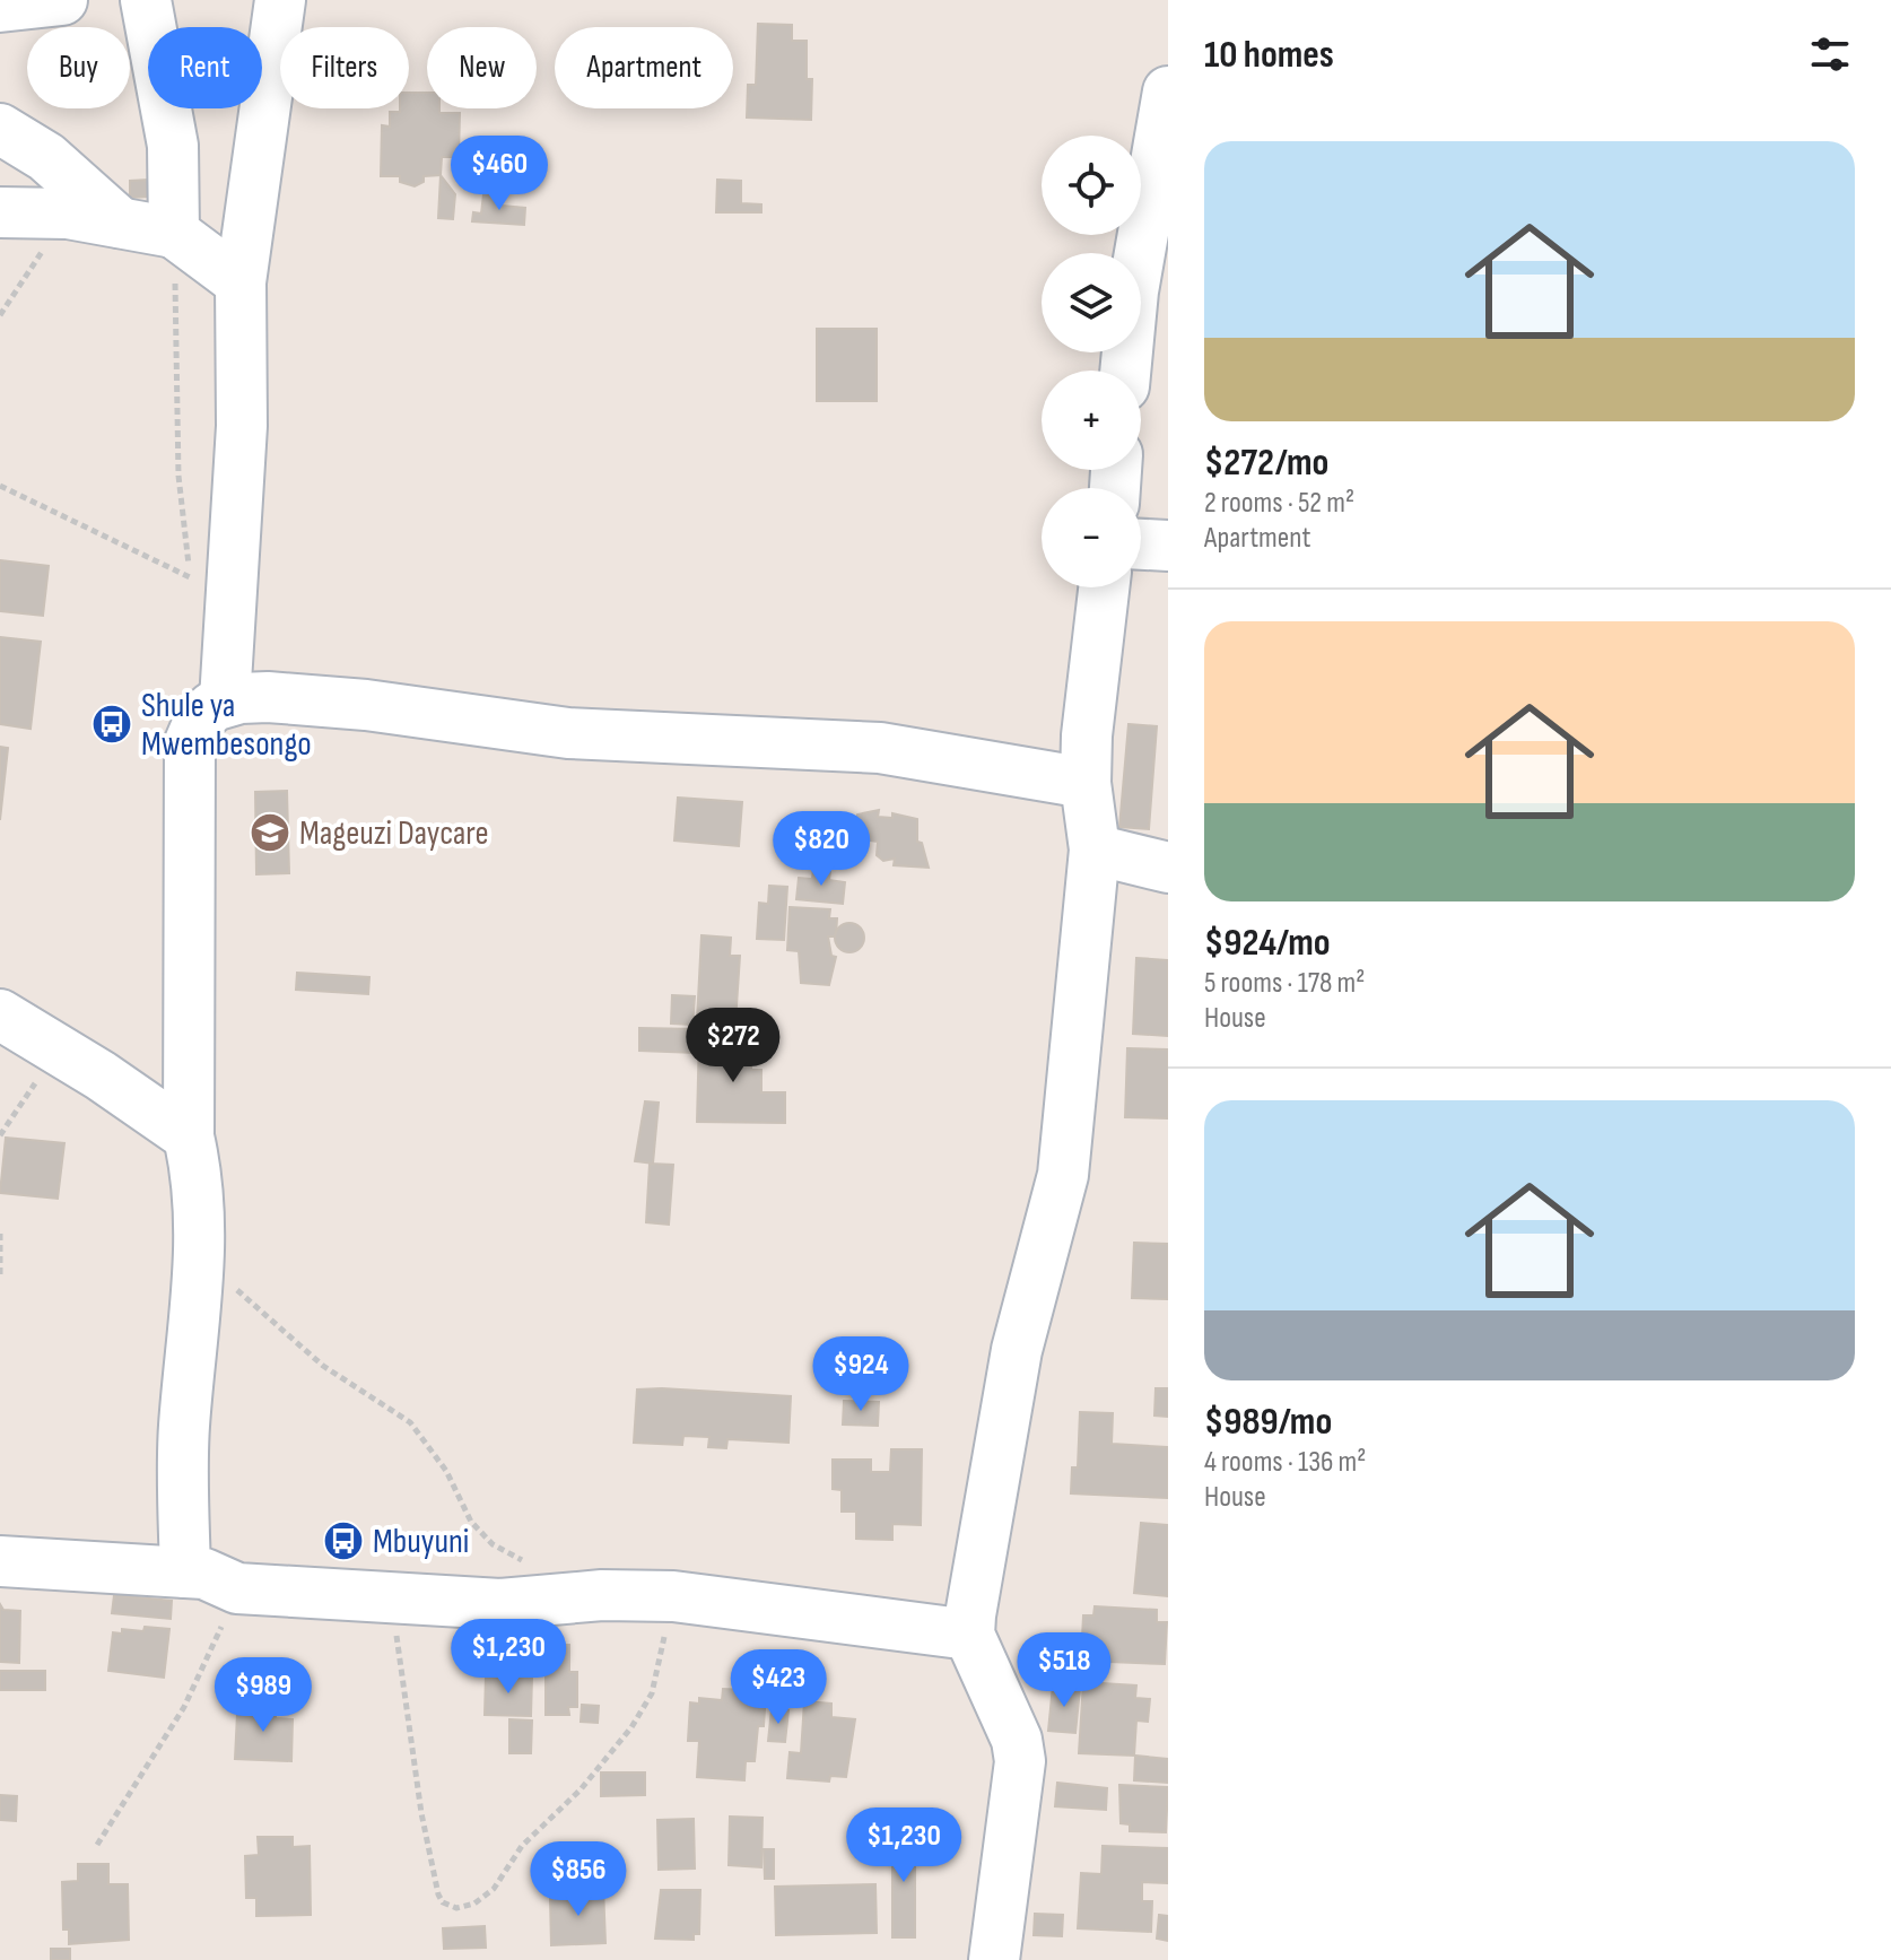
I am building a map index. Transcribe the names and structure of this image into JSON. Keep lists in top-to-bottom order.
{
  "places": {
    "bus stop": ["Shule ya Mwembesongo", "Mbuyuni"],
    "school or university": ["Mageuzi Daycare"]
  },
  "page": {
    "heading": "10 homes",
    "chip": [
      "Buy",
      "Rent",
      "Filters",
      "New",
      "Apartment"
    ],
    "list": [
      {
        "name": "$272/mo",
        "note": "2 rooms · 52 m² · Apartment"
      },
      {
        "name": "$924/mo",
        "note": "5 rooms · 178 m² · House"
      },
      {
        "name": "$989/mo",
        "note": "4 rooms · 136 m² · House"
      }
    ],
    "map_buttons": ["+", "−"],
    "price": [
      "$460",
      "$820",
      "$272",
      "$924",
      "$1,230",
      "$518",
      "$423",
      "$989",
      "$1,230",
      "$856"
    ]
  }
}
